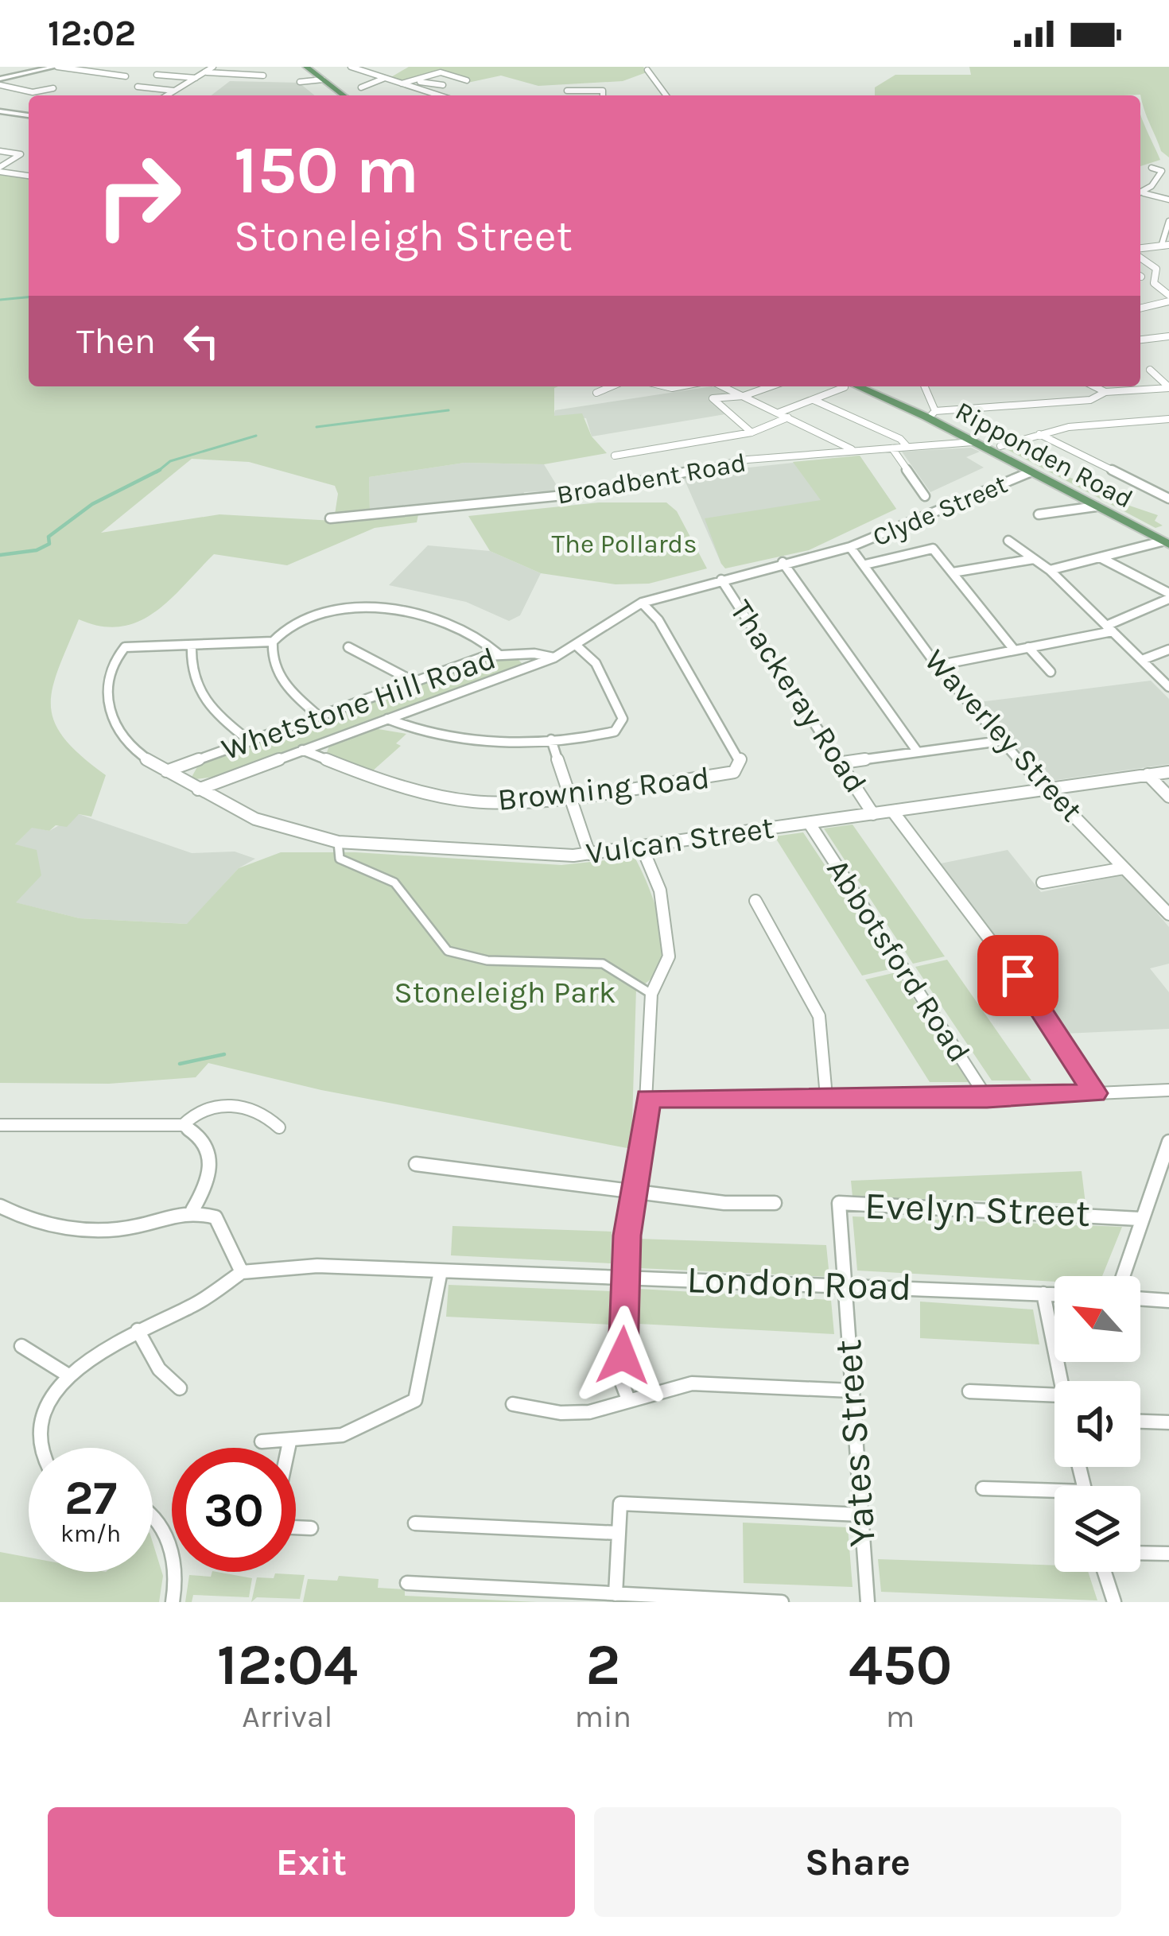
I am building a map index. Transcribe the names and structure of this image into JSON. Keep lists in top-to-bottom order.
{
  "streets": {
    "main road": ["Ripponden Road"],
    "street": [
      "Broadbent Road",
      "Clyde Street",
      "Thackeray Road",
      "Whetstone Hill Road",
      "Waverley Street",
      "Browning Road",
      "Vulcan Street",
      "Abbotsford Road",
      "Evelyn Street",
      "London Road",
      "Yates Street"
    ]
  },
  "crossings": [
    ["Ripponden Road", "Broadbent Road"],
    ["Ripponden Road", "Clyde Street"],
    ["Clyde Street", "Thackeray Road"],
    ["Clyde Street", "Whetstone Hill Road"],
    ["Clyde Street", "Waverley Street"],
    ["Thackeray Road", "Whetstone Hill Road"],
    ["Thackeray Road", "Vulcan Street"],
    ["Whetstone Hill Road", "Browning Road"],
    ["Whetstone Hill Road", "Vulcan Street"],
    ["Waverley Street", "Vulcan Street"],
    ["Vulcan Street", "Abbotsford Road"],
    ["Evelyn Street", "London Road"],
    ["Evelyn Street", "Yates Street"],
    ["London Road", "Yates Street"]
  ],
  "parks": ["The Pollards", "Stoneleigh Park"],
  "north": "top left",
  "page": {
    "status": "12:02",
    "turn": ["150 m", "Stoneleigh Street"],
    "then": "Then",
    "speed": "27 km/h",
    "limit": "30",
    "eta": [
      "12:04",
      "Arrival",
      "2",
      "min",
      "450",
      "m"
    ],
    "buttons": ["Exit", "Share"]
  }
}
